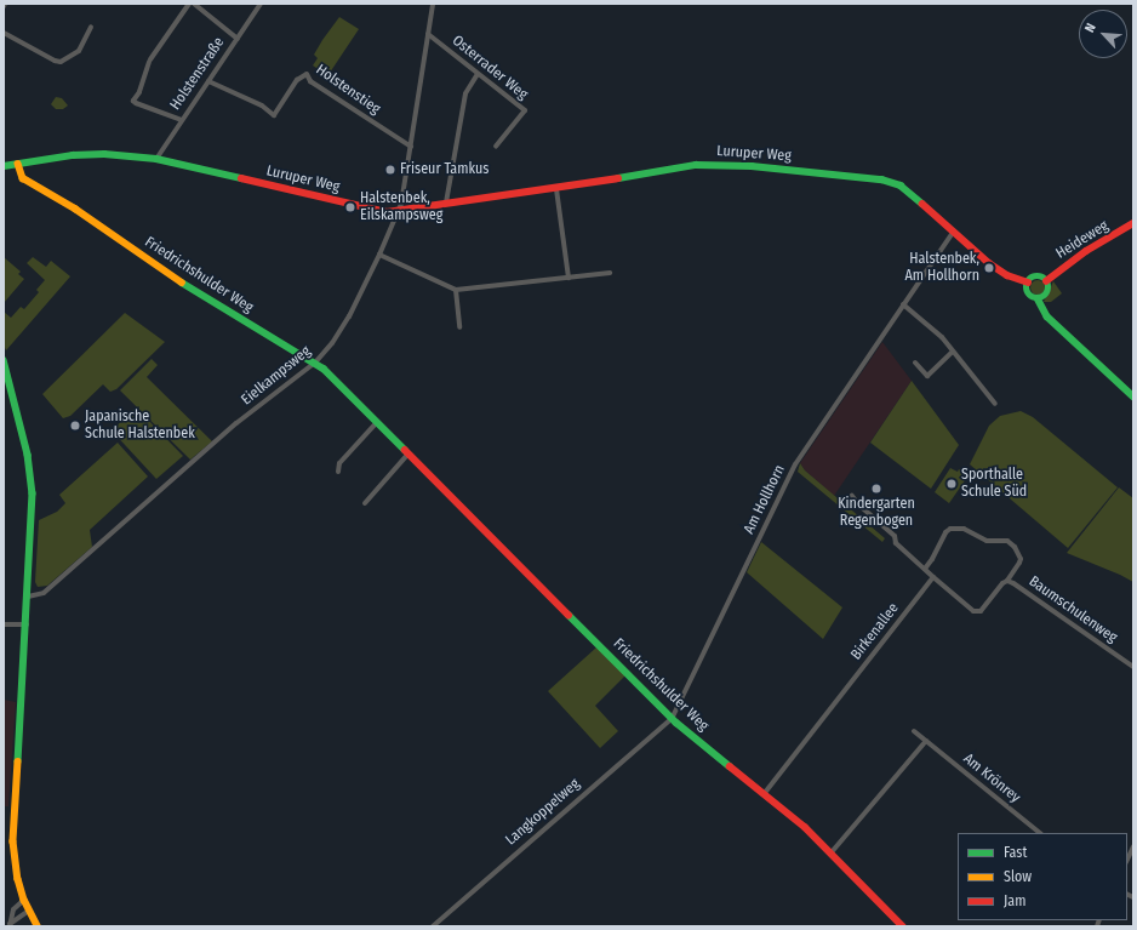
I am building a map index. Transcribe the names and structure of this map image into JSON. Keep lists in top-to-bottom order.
{
  "streets": {
    "street": [
      "Osterrader Weg",
      "Holstenstraße",
      "Holstenstieg",
      "Luruper Weg",
      "Heideweg",
      "Friedrichshulder Weg",
      "Eielkampsweg",
      "Am Hollhorn",
      "Baumschulenweg",
      "Birkenallee",
      "Am Krönrey",
      "Langkoppelweg"
    ]
  },
  "crossings": [
    ["Osterrader Weg", "Eielkampsweg"],
    ["Holstenstraße", "Holstenstieg"],
    ["Holstenstraße", "Luruper Weg"],
    ["Holstenstieg", "Eielkampsweg"],
    ["Luruper Weg", "Heideweg"],
    ["Luruper Weg", "Friedrichshulder Weg"],
    ["Luruper Weg", "Eielkampsweg"],
    ["Luruper Weg", "Am Hollhorn"],
    ["Friedrichshulder Weg", "Eielkampsweg"],
    ["Friedrichshulder Weg", "Am Hollhorn"],
    ["Friedrichshulder Weg", "Birkenallee"],
    ["Friedrichshulder Weg", "Langkoppelweg"],
    ["Am Hollhorn", "Langkoppelweg"],
    ["Baumschulenweg", "Birkenallee"]
  ],
  "places": [
    "Friseur Tamkus",
    "Halstenbek, Eilskampsweg",
    "Halstenbek, Am Hollhorn",
    "Japanische Schule Halstenbek",
    "Sporthalle Schule Süd",
    "Kindergarten Regenbogen"
  ],
  "legend": ["Fast", "Slow", "Jam"],
  "north": "top left"
}
